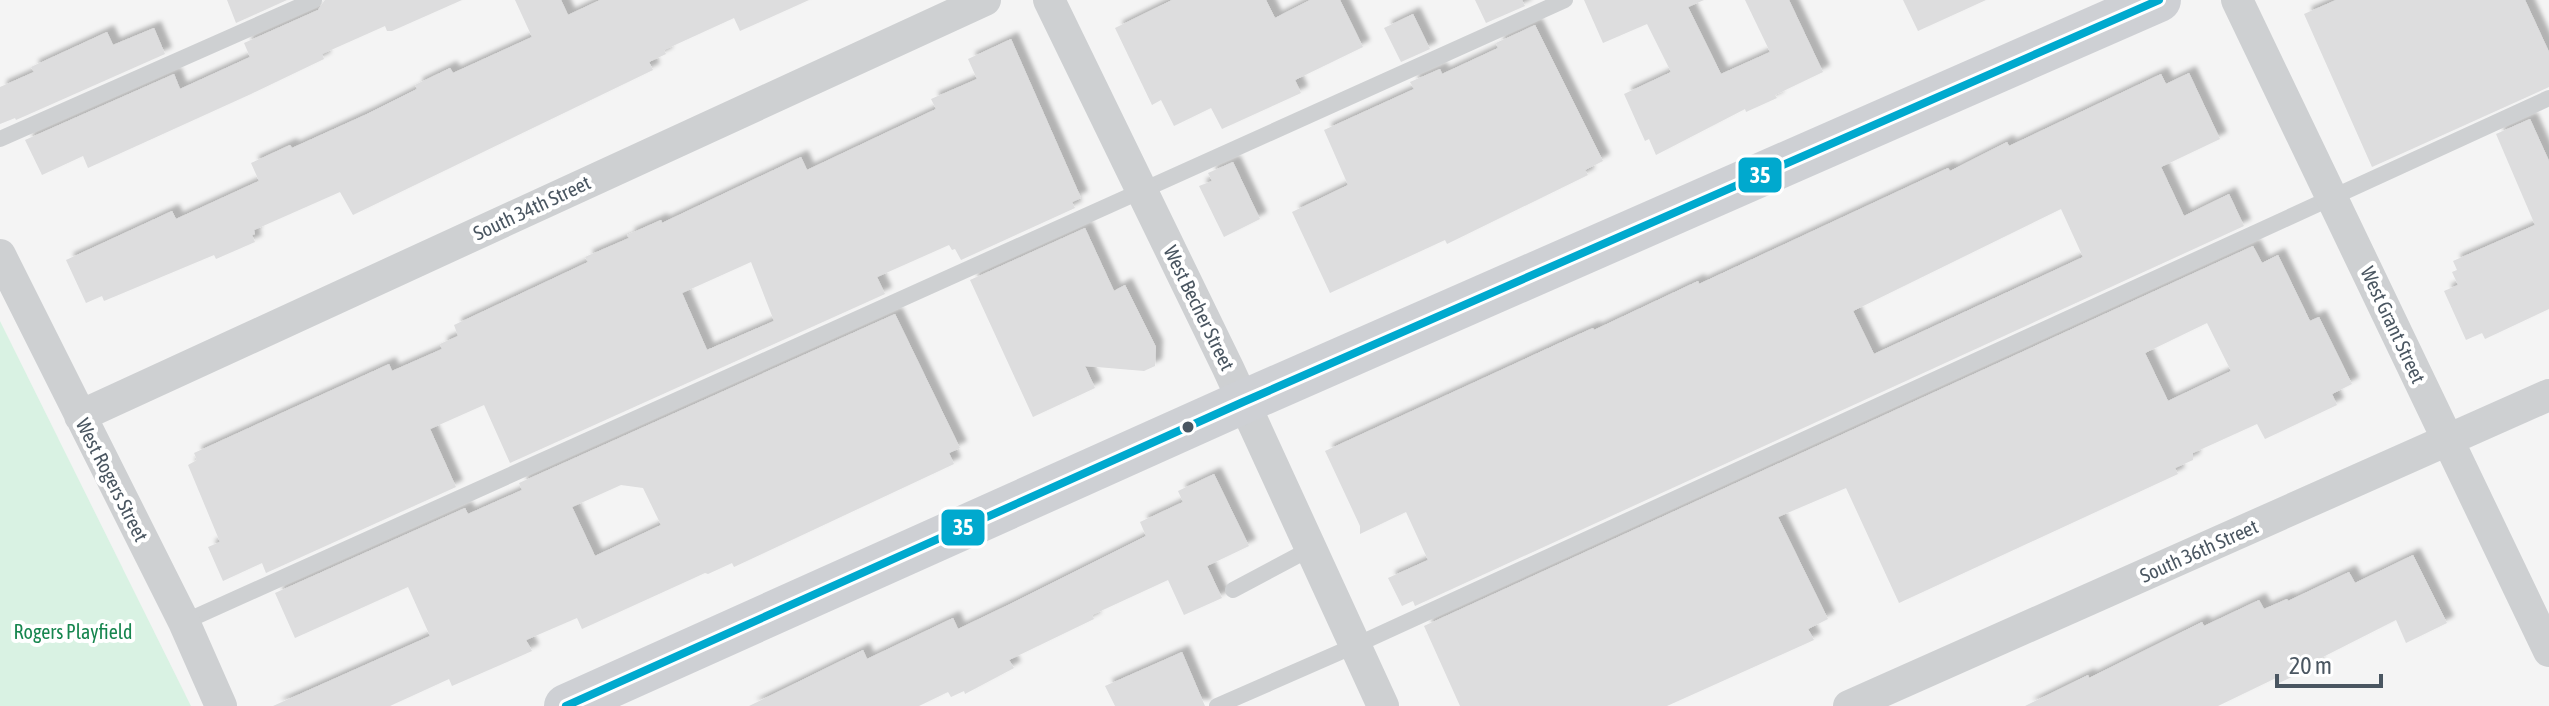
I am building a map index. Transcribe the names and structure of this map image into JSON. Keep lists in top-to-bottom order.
{
  "streets": {
    "street": [
      "South 34th Street",
      "West Becher Street",
      "West Grant Street",
      "West Rogers Street",
      "South 36th Street"
    ]
  },
  "crossings": [
    ["South 34th Street", "West Rogers Street"],
    ["West Grant Street", "South 36th Street"]
  ],
  "parks": ["Rogers Playfield"],
  "lines": ["transit line 35"],
  "scale_bar": "20 m"
}
